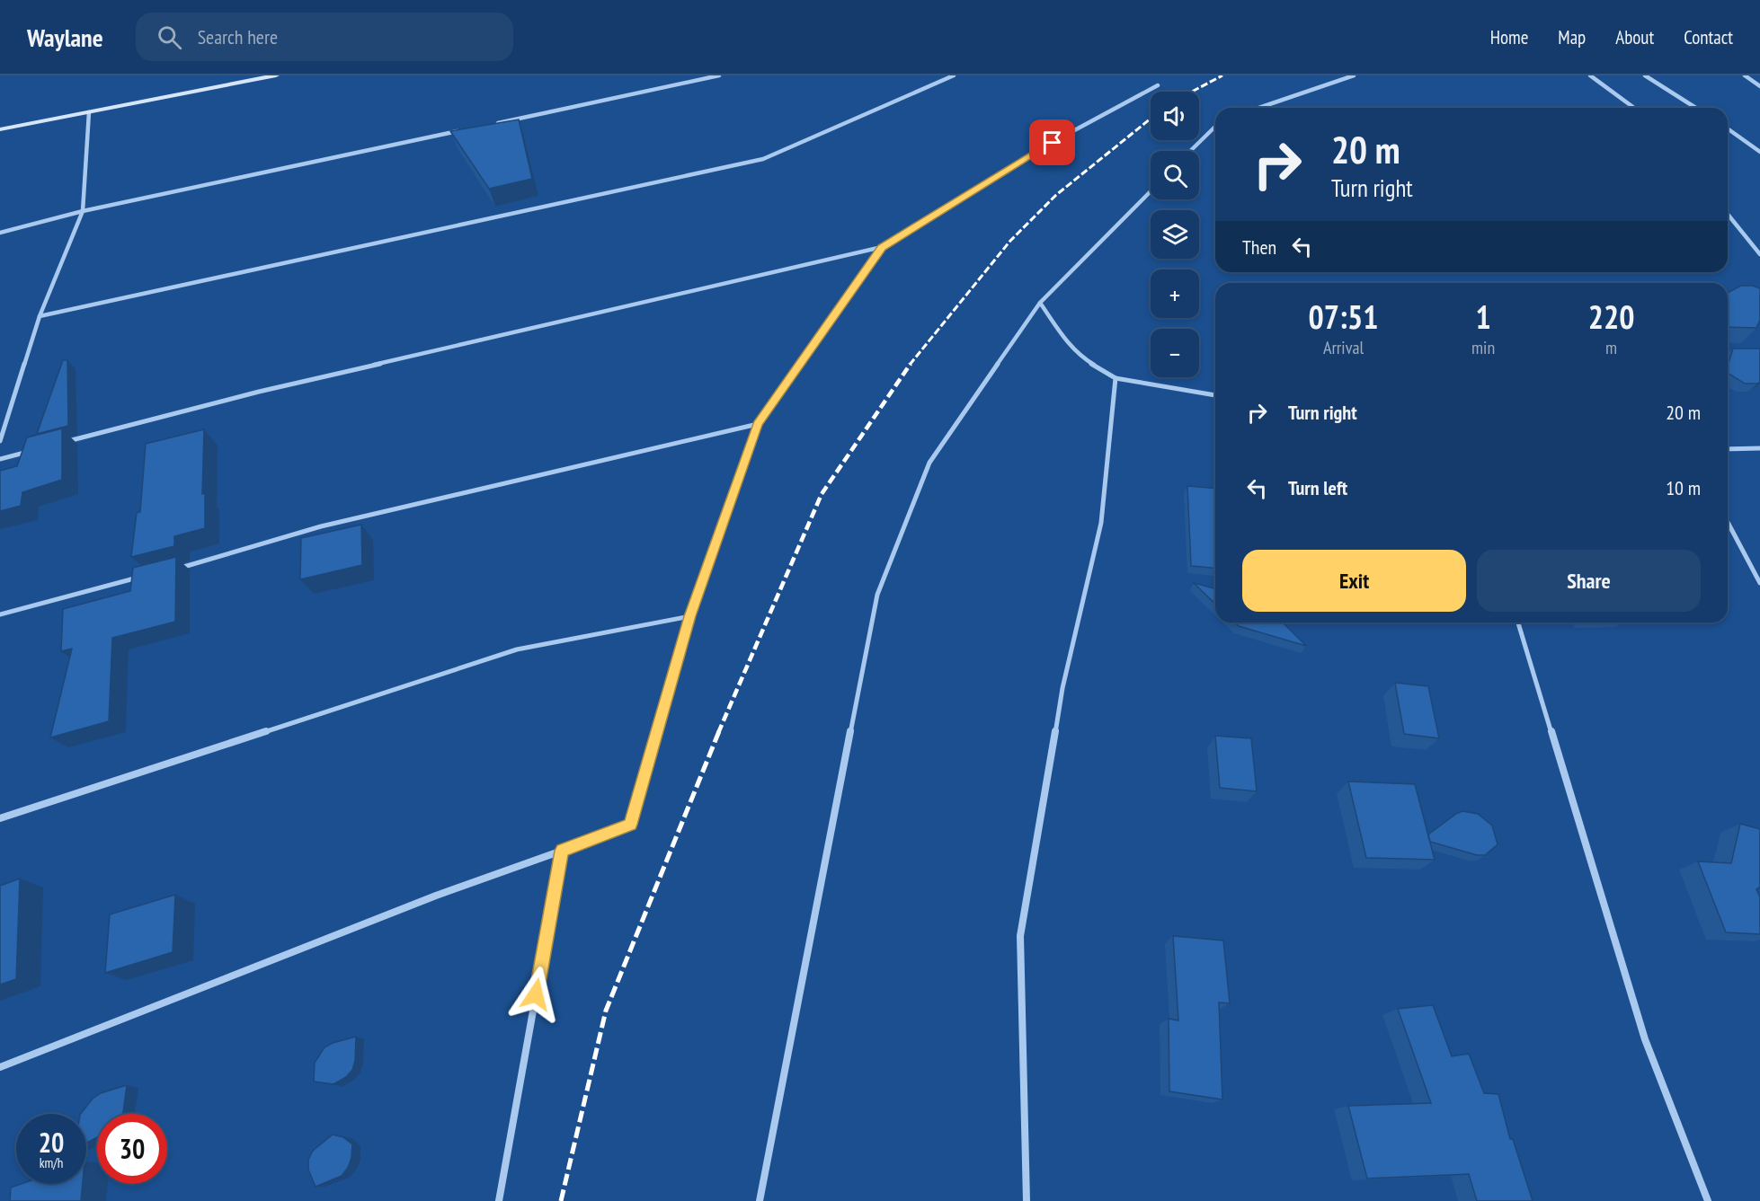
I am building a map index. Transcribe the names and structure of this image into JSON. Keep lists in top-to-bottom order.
{
  "page": {
    "header": "Waylane",
    "search": "Search here",
    "nav": [
      "Home",
      "Map",
      "About",
      "Contact"
    ],
    "map_buttons": ["+", "−"],
    "turn": ["20 m", "Turn right"],
    "then": "Then",
    "eta": [
      "07:51",
      "Arrival",
      "1",
      "min",
      "220",
      "m"
    ],
    "list": [
      {
        "name": "Turn right",
        "value": "20 m"
      },
      {
        "name": "Turn left",
        "value": "10 m"
      }
    ],
    "buttons": ["Exit", "Share"],
    "speed": "20 km/h",
    "limit": "30"
  }
}
